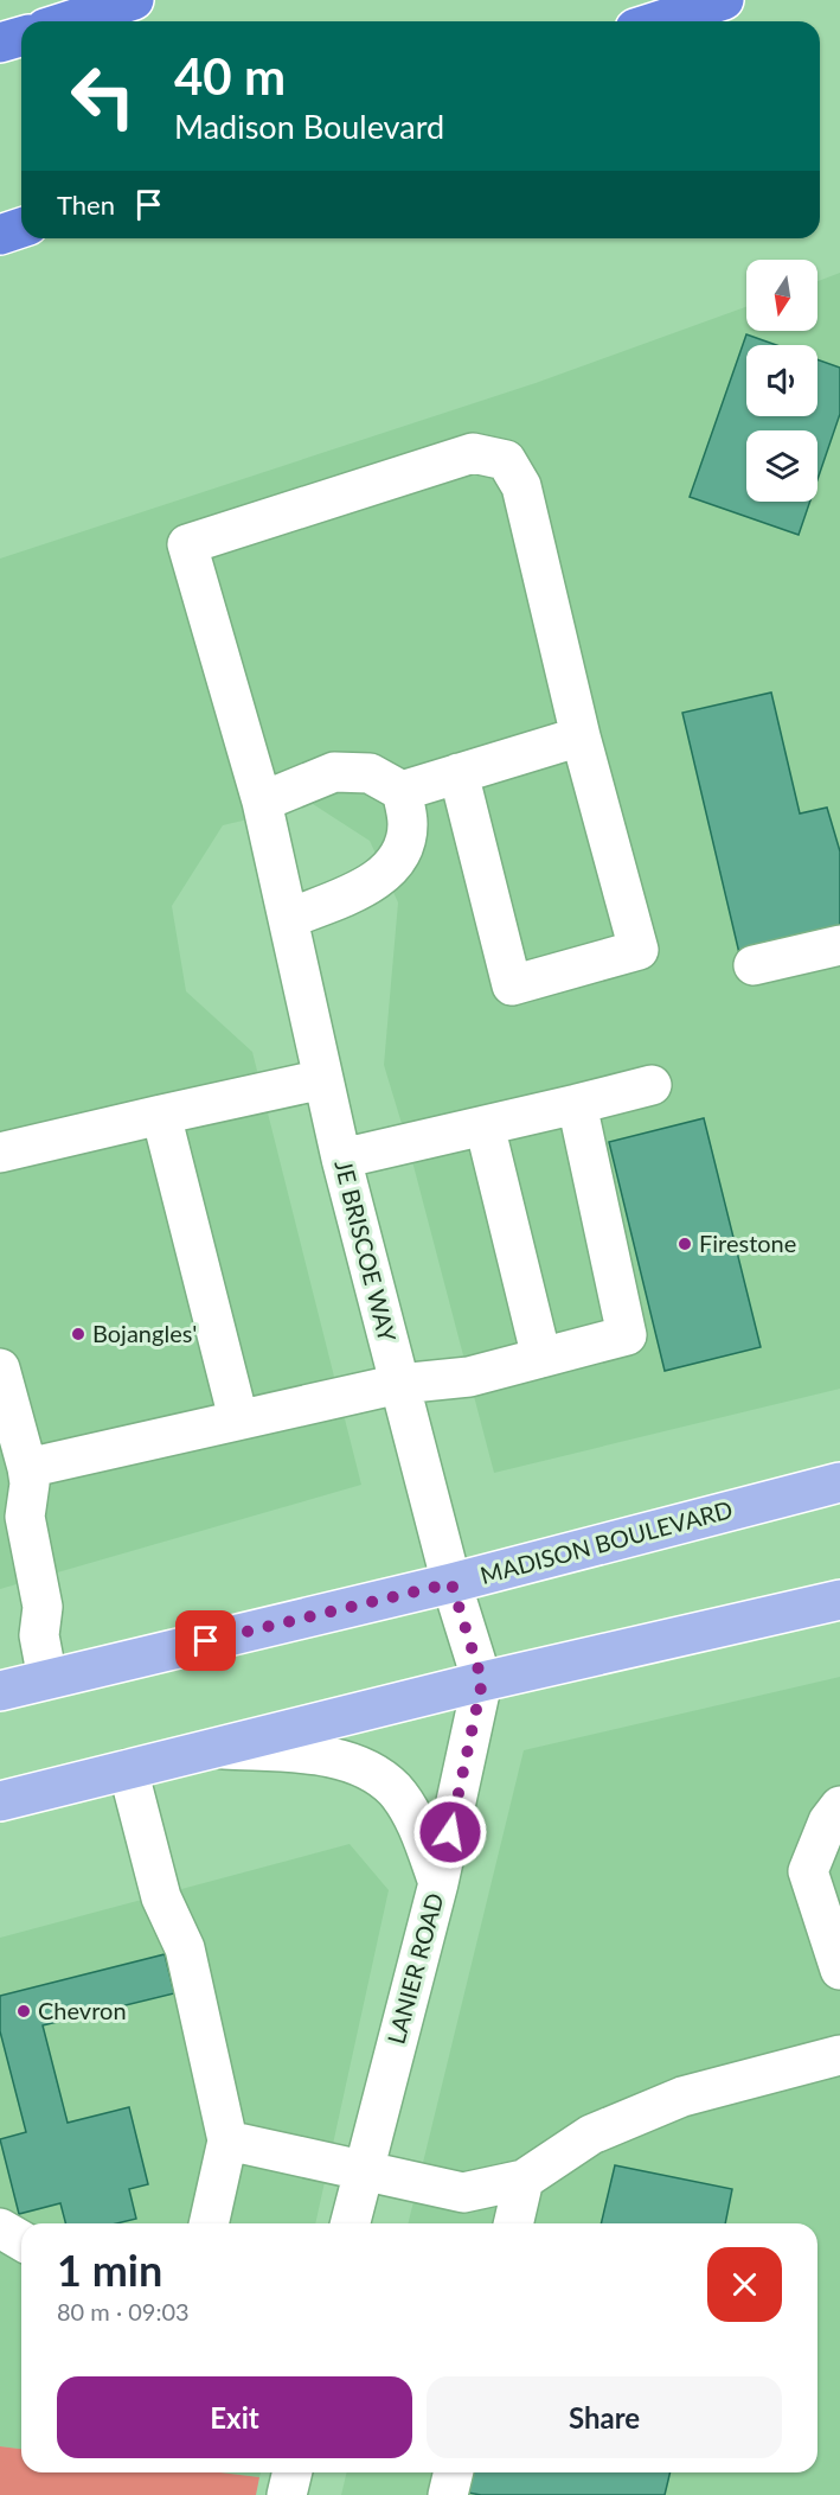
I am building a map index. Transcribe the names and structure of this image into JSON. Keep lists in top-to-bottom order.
{
  "streets": {
    "main road": ["MADISON BOULEVARD"],
    "street": ["JE BRISCOE WAY", "LANIER ROAD"]
  },
  "crossings": [
    ["JE BRISCOE WAY", "MADISON BOULEVARD"],
    ["JE BRISCOE WAY", "LANIER ROAD"],
    ["MADISON BOULEVARD", "LANIER ROAD"]
  ],
  "places": ["Firestone", "Bojangles'", "Chevron"],
  "north": "bottom",
  "page": {
    "turn": ["40 m", "Madison Boulevard"],
    "then": "Then",
    "heading": ["1 min", "80 m · 09:03"],
    "buttons": ["Exit", "Share"]
  }
}
